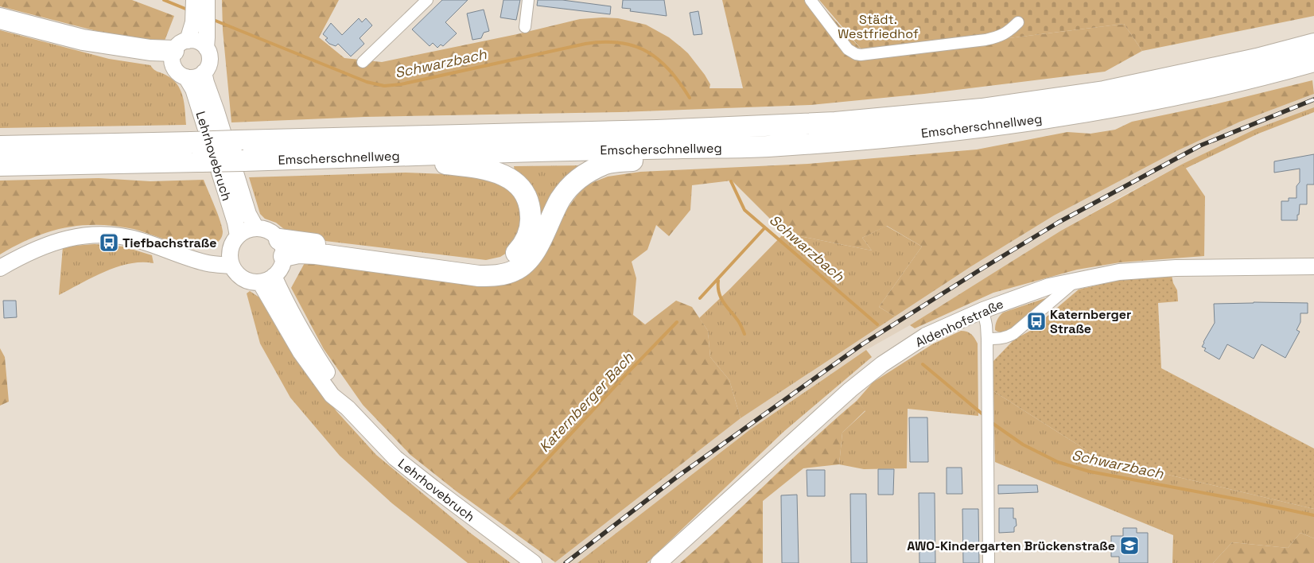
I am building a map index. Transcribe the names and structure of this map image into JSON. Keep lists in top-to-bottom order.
{
  "streets": {
    "highway": ["Emscherschnellweg"],
    "street": ["Lehrhovebruch", "Aldenhofstraße"]
  },
  "water": ["Schwarzbach", "Katernberger Bach"],
  "parks": ["Städt. Westfriedhof"],
  "places": {
    "bus stop": ["Tiefbachstraße", "Katernberger Straße"],
    "school or university": ["AWO-Kindergarten Brückenstraße"]
  }
}
